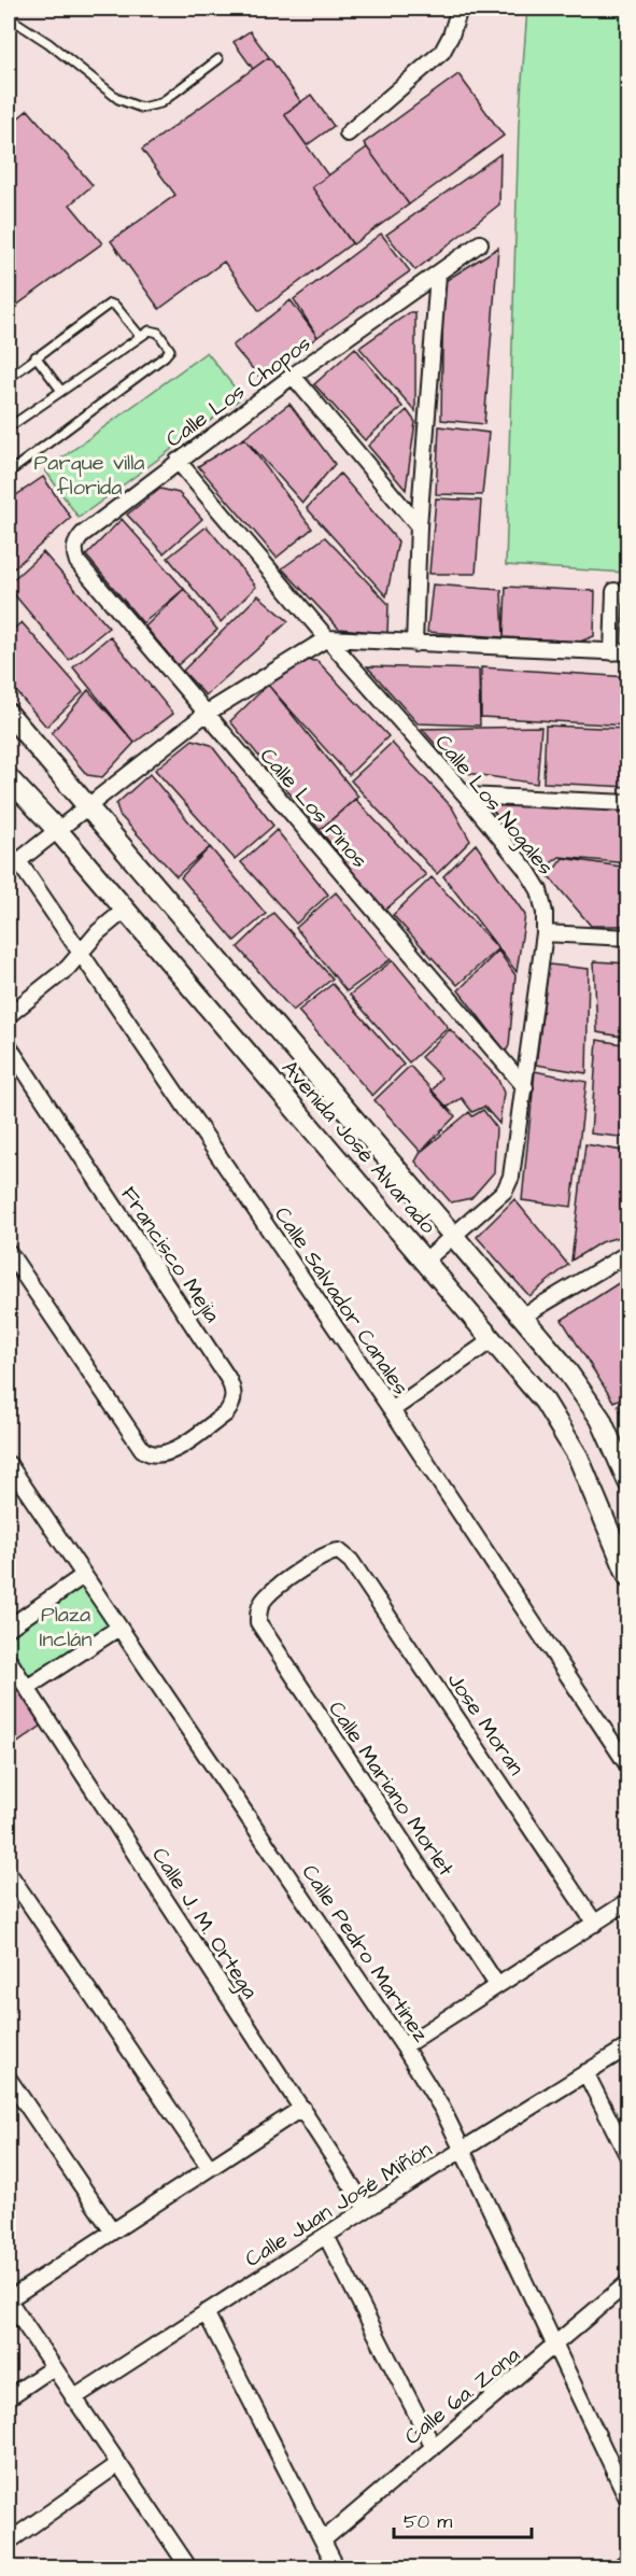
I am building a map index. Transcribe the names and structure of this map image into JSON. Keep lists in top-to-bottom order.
{
  "streets": {
    "street": [
      "Calle Los Chopos",
      "Calle Los Nogales",
      "Calle Los Pinos",
      "Avenida José Alvarado",
      "Francisco Mejia",
      "Calle Salvador Canales",
      "Jose Moran",
      "Calle Mariano Morlet",
      "Calle J. M. Ortega",
      "Calle Pedro Martínez",
      "Calle Juan José Miñón",
      "Calle 6a. Zona"
    ]
  },
  "crossings": [
    ["Calle Los Chopos", "Calle Los Nogales"],
    ["Calle Los Chopos", "Calle Los Pinos"],
    ["Calle Los Nogales", "Calle Los Pinos"],
    ["Calle Los Nogales", "Avenida José Alvarado"],
    ["Jose Moran", "Calle Mariano Morlet"],
    ["Calle J. M. Ortega", "Calle Juan José Miñón"],
    ["Calle Pedro Martínez", "Calle Juan José Miñón"],
    ["Calle Pedro Martínez", "Calle 6a. Zona"]
  ],
  "parks": ["Parque villa florida", "Plaza Inclán"],
  "scale_bar": "50 m"
}
